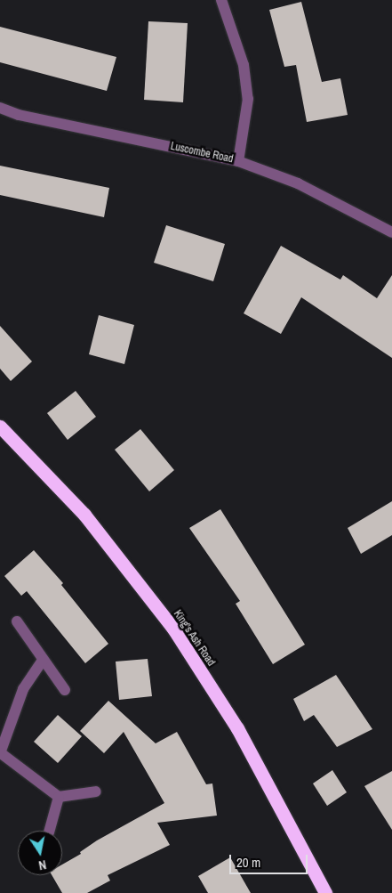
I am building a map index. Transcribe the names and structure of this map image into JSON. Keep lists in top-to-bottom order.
{
  "streets": {
    "highway": ["King's Ash Road"],
    "street": ["Luscombe Road"]
  },
  "scale_bar": "20 m",
  "north": "bottom"
}
